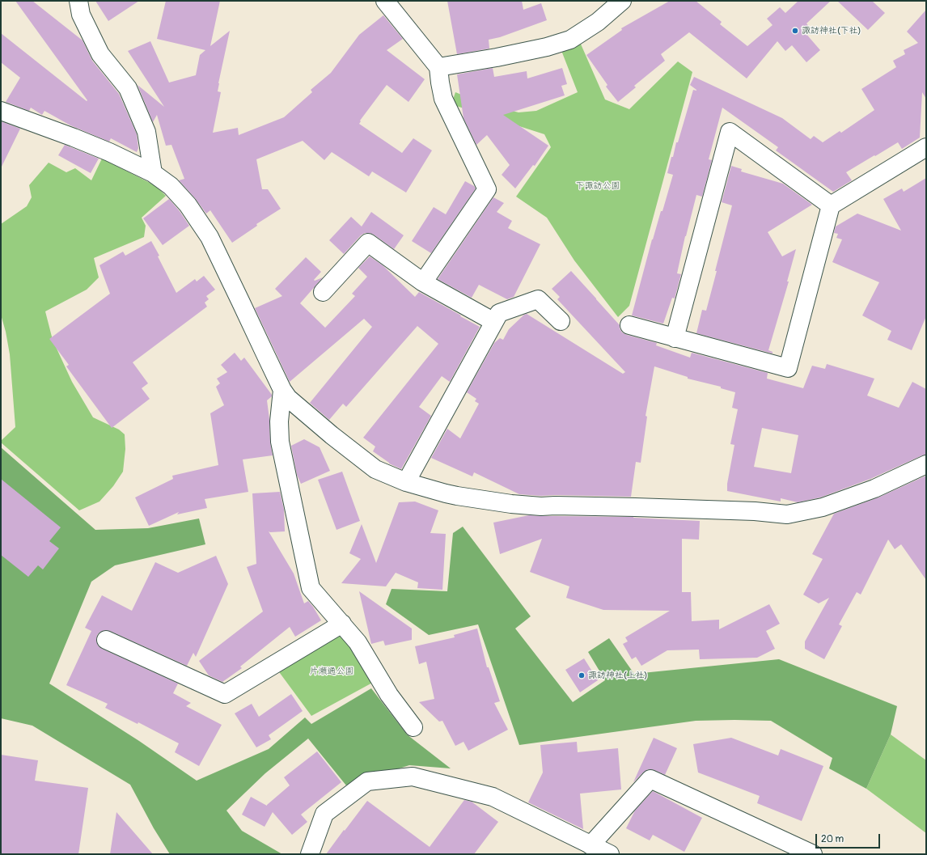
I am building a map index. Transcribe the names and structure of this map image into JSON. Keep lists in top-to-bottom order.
{
  "parks": ["下諏訪公園", "片瀬通公園"],
  "places": ["諏訪神社(下社)", "諏訪神社(上社)"],
  "scale_bar": "20 m"
}
